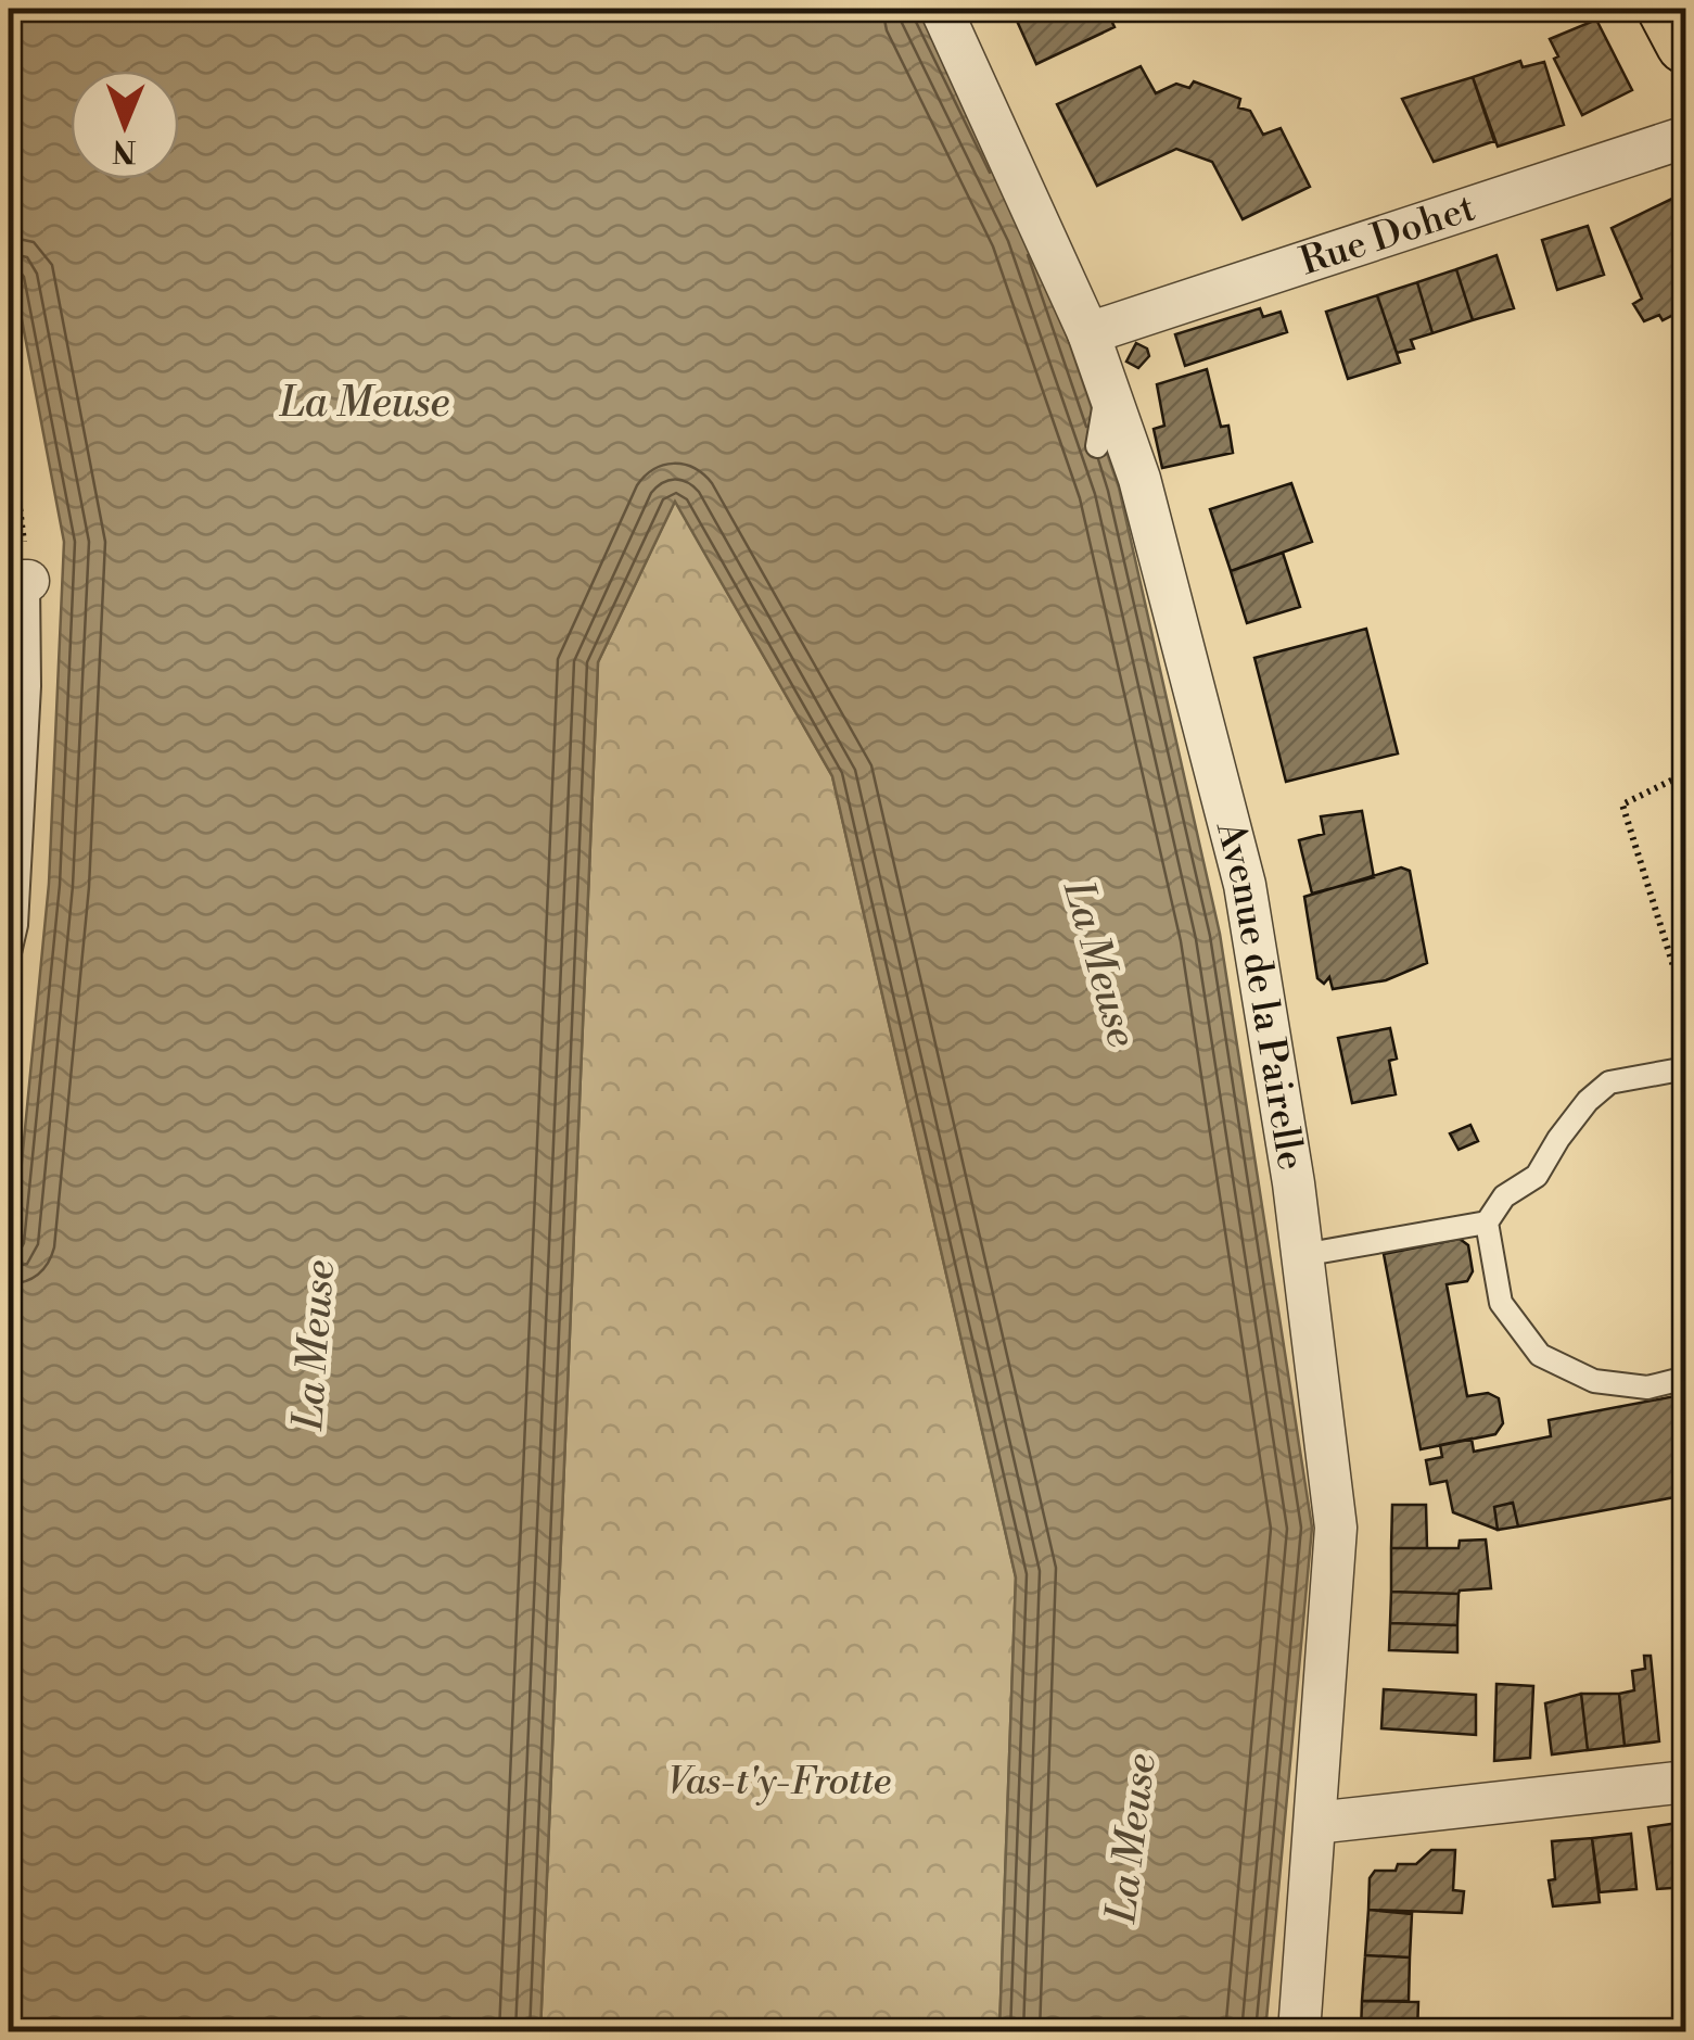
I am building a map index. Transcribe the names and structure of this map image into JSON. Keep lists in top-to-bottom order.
{
  "streets": {
    "street": ["Rue Dohet", "Avenue de la Pairelle"]
  },
  "crossings": [
    ["Rue Dohet", "Avenue de la Pairelle"]
  ],
  "water": ["La Meuse"],
  "parks": ["Vas-t'y-Frotte"],
  "north": "bottom"
}
